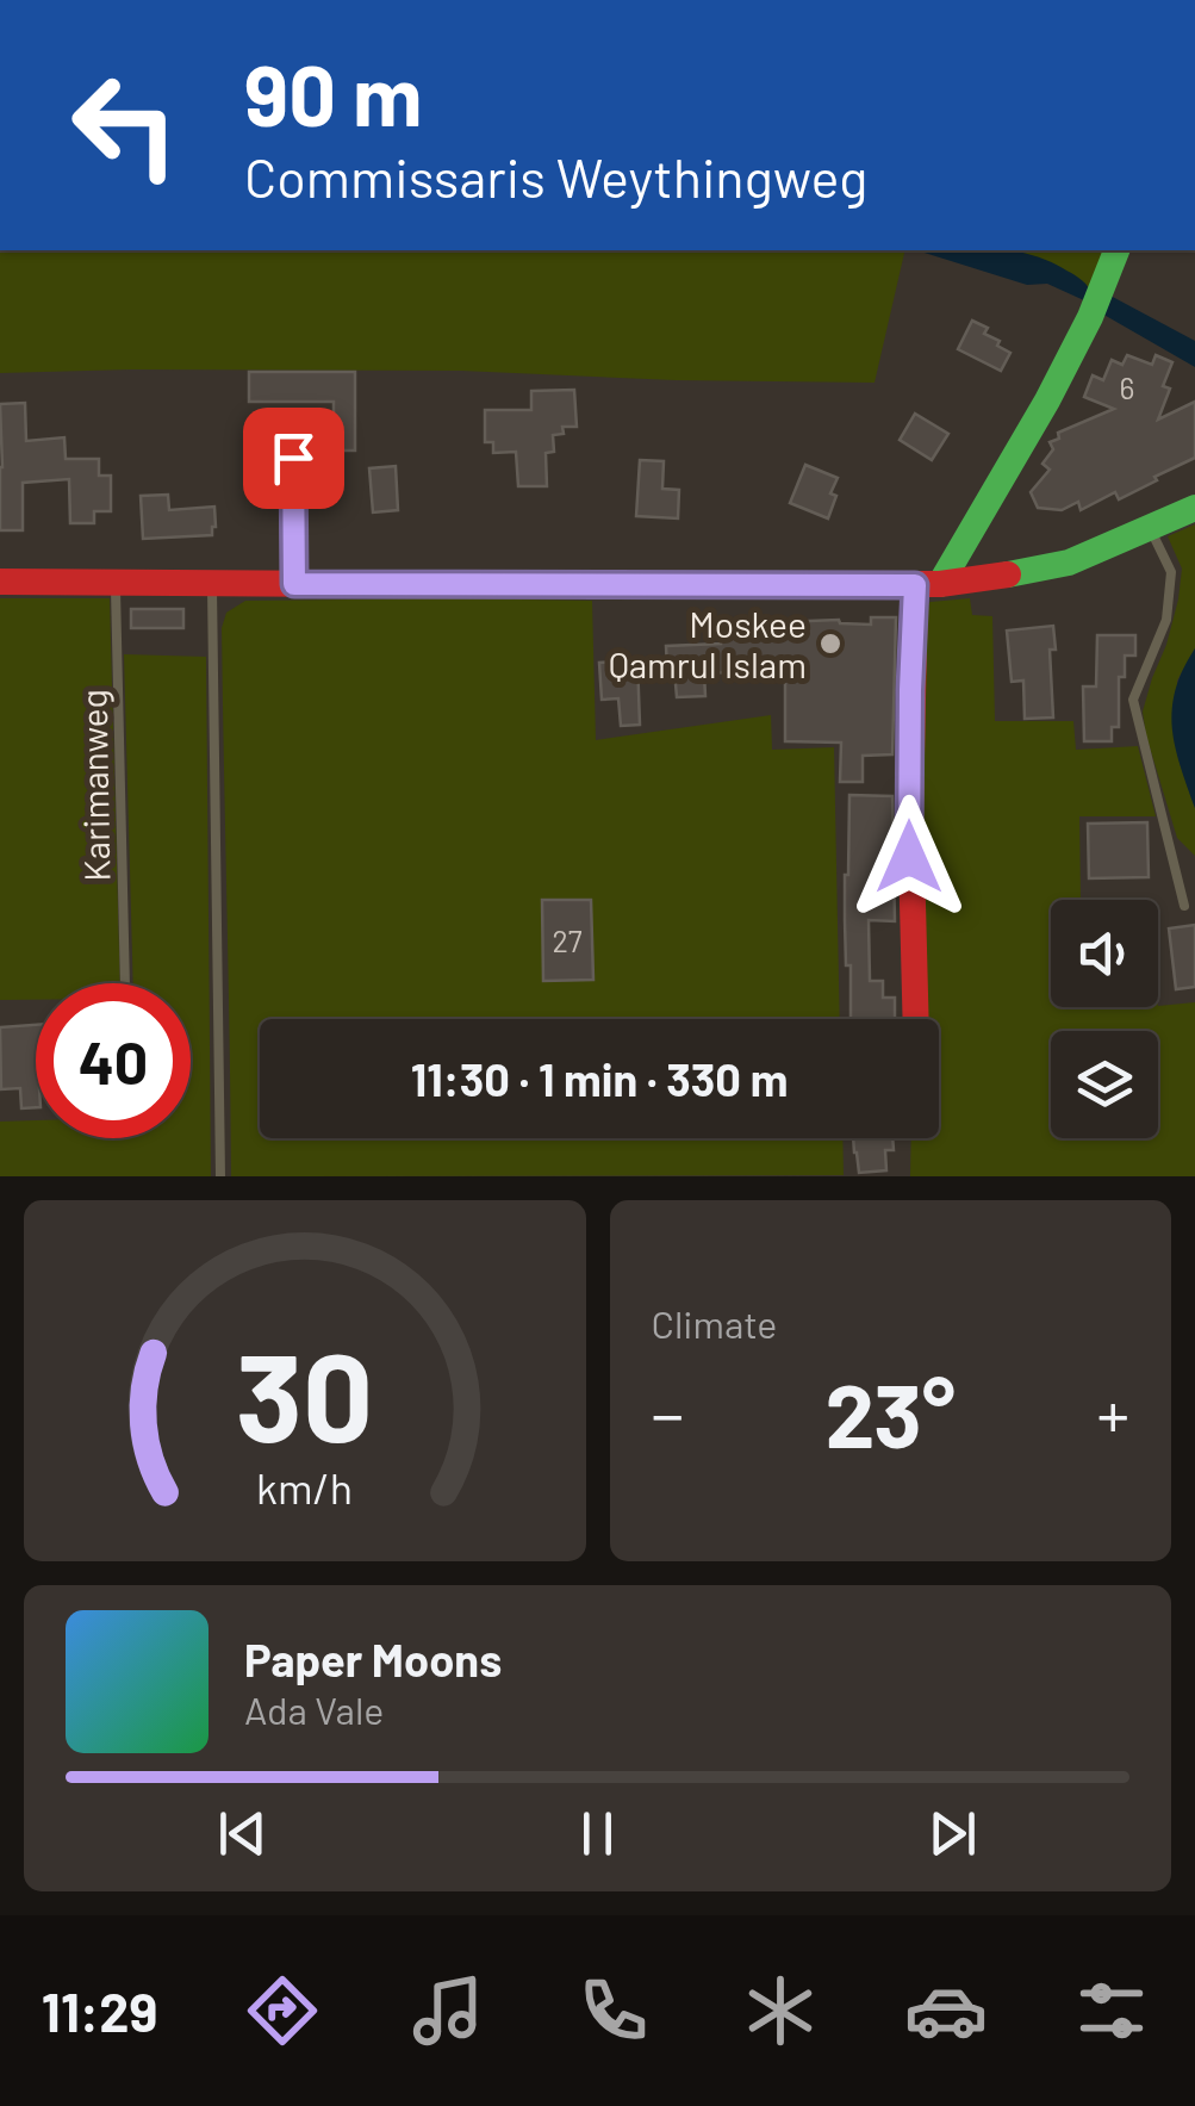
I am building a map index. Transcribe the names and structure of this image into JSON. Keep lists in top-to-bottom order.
{
  "streets": {
    "lane": ["Karimanweg"]
  },
  "places": ["Moskee Qamrul Islam"],
  "house_numbers": ["6", "27"],
  "page": {
    "turn": ["90 m", "Commissaris Weythingweg"],
    "limit": "40",
    "trip": "11:30 · 1 min · 330 m",
    "tile": "Climate",
    "heat": ["−", "23°", "+"],
    "song": ["Paper Moons", "Ada Vale"],
    "tabs": "11:29",
    "gauge": ["30", "km/h"]
  }
}
